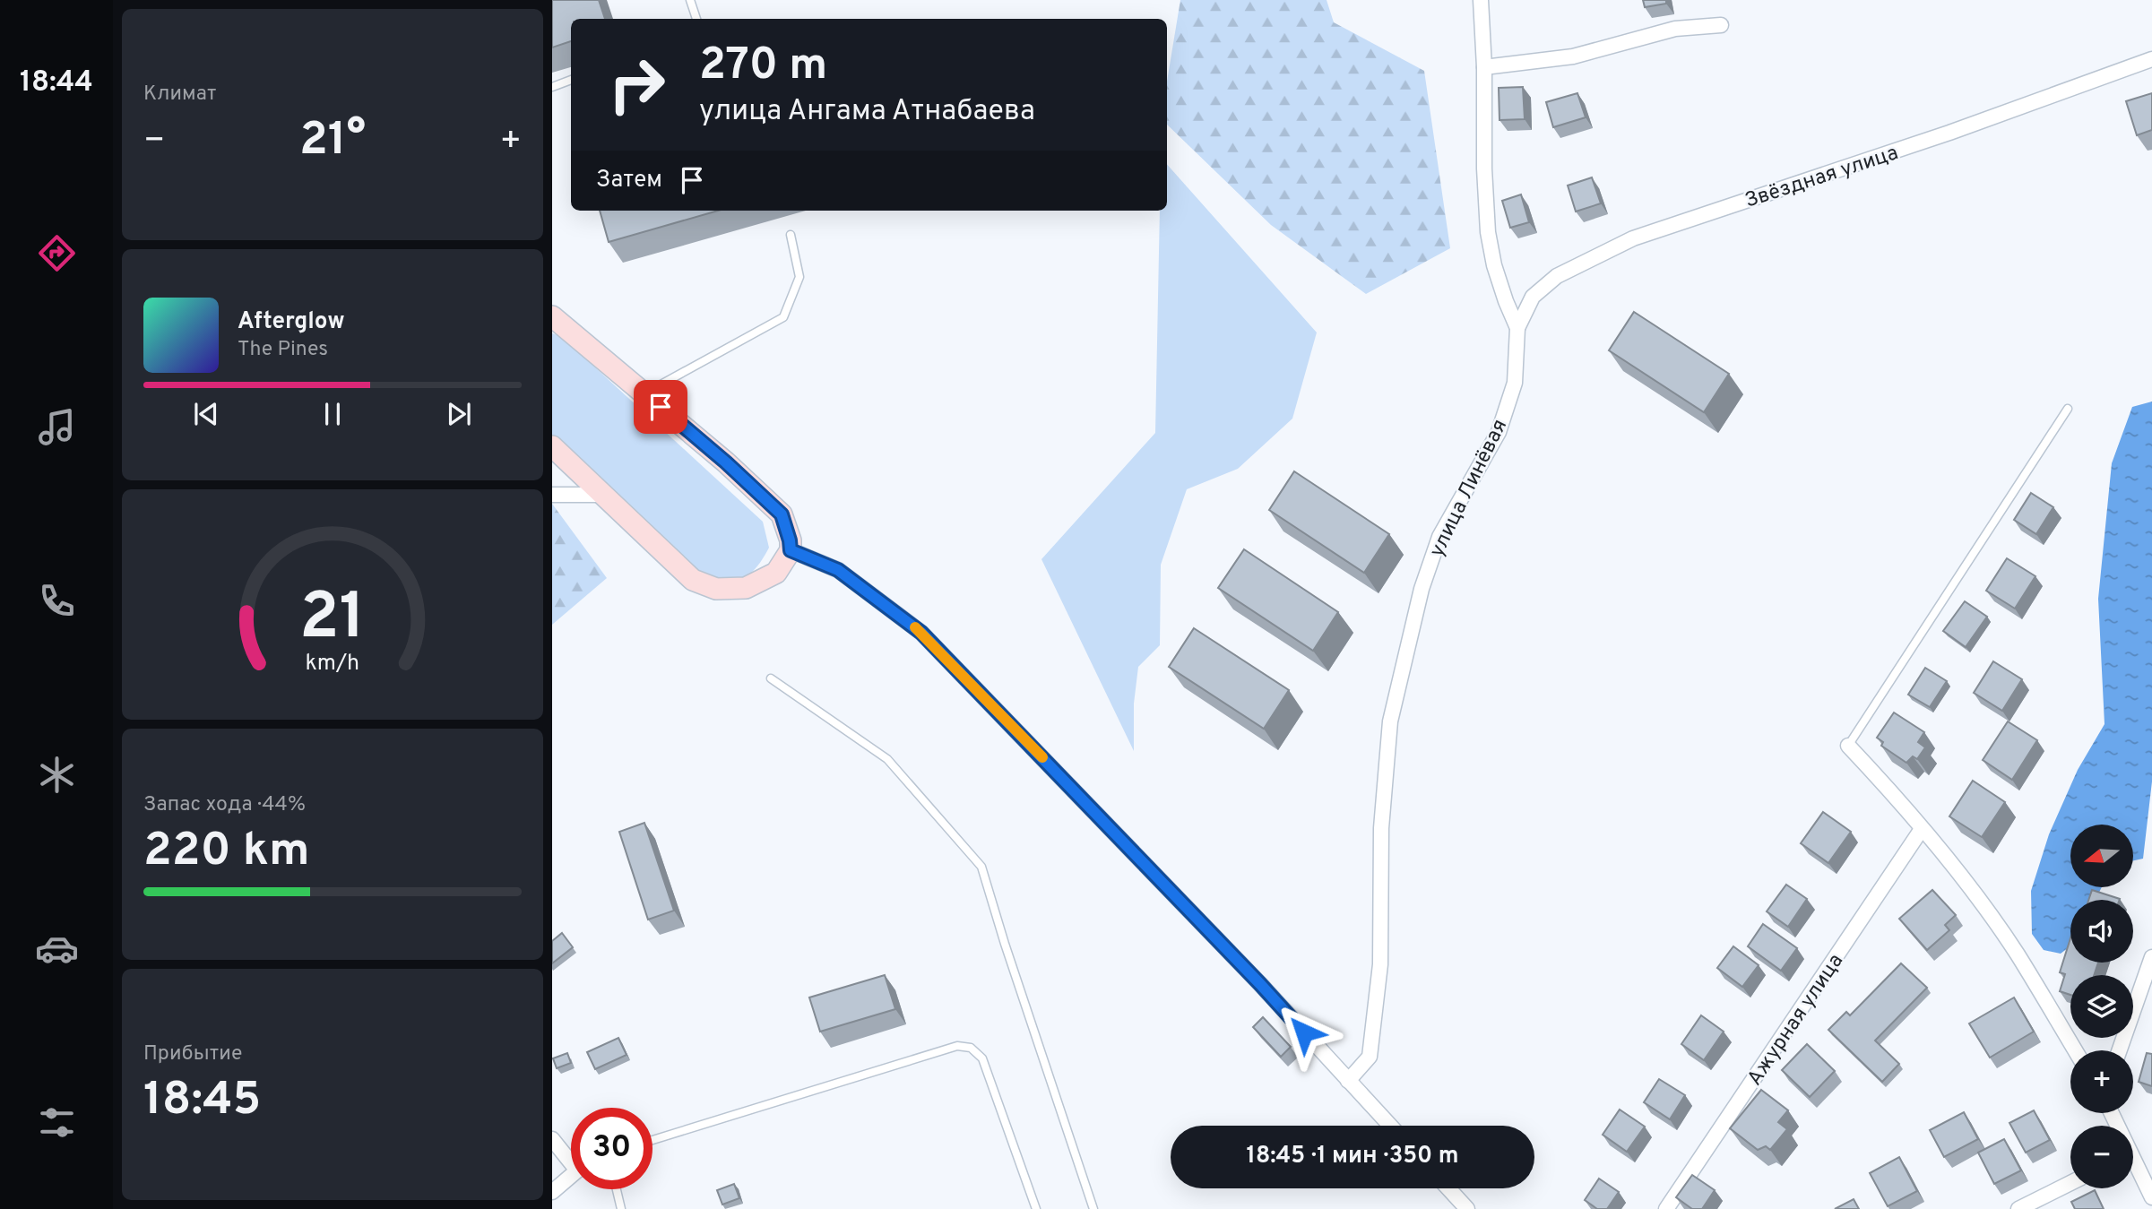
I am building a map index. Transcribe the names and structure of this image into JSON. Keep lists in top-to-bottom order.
{
  "streets": {
    "street": ["Звёздная улица", "улица Линёвая", "Ажурная улица"]
  },
  "crossings": [
    ["Звёздная улица", "улица Линёвая"]
  ],
  "north": "left",
  "page": {
    "tabs": "18:44",
    "tile": [
      "Климат",
      ["Запас хода · 44%", "220 km"],
      ["Прибытие", "18:45"]
    ],
    "turn": ["270 m", "улица Ангама Атнабаева"],
    "heat": ["−", "21°", "+"],
    "then": "Затем",
    "song": ["Afterglow", "The Pines"],
    "map_buttons": ["+", "−"],
    "limit": "30",
    "trip": "18:45 · 1 мин · 350 m",
    "gauge": ["21", "km/h"]
  }
}
